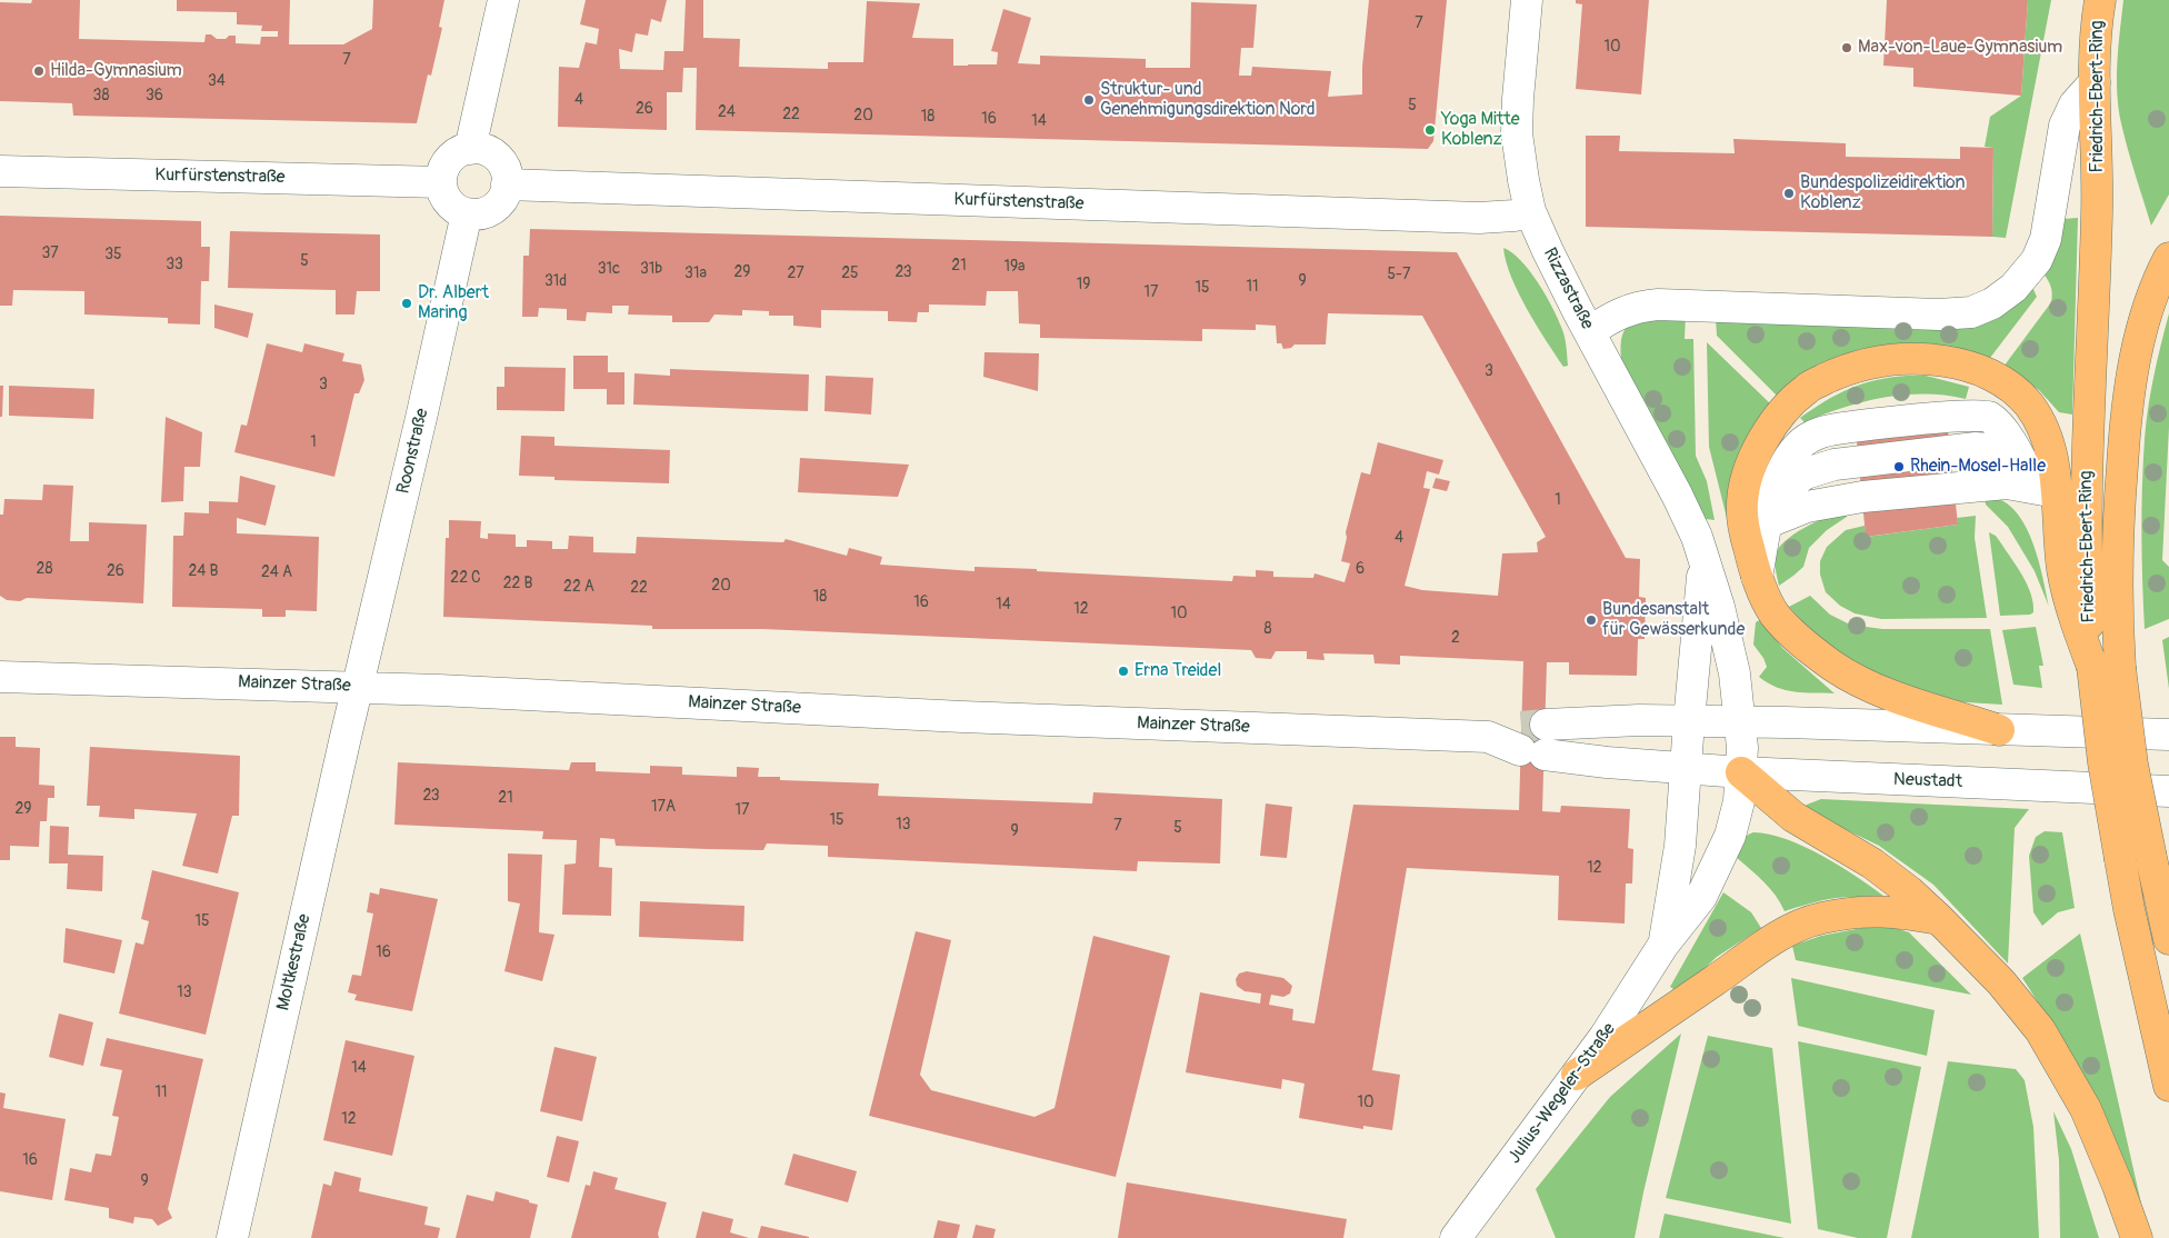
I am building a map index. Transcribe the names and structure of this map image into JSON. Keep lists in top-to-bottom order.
{
  "streets": {
    "main road": ["Friedrich-Ebert-Ring"],
    "street": [
      "Kurfürstenstraße",
      "Rizzastraße",
      "Roonstraße",
      "Mainzer Straße",
      "Neustadt",
      "Moltkestraße",
      "Julius-Wegeler-Straße"
    ]
  },
  "crossings": [
    ["Kurfürstenstraße", "Rizzastraße"],
    ["Kurfürstenstraße", "Roonstraße"],
    ["Rizzastraße", "Mainzer Straße"],
    ["Rizzastraße", "Neustadt"],
    ["Rizzastraße", "Julius-Wegeler-Straße"],
    ["Roonstraße", "Mainzer Straße"],
    ["Roonstraße", "Moltkestraße"],
    ["Mainzer Straße", "Neustadt"],
    ["Mainzer Straße", "Moltkestraße"],
    ["Mainzer Straße", "Julius-Wegeler-Straße"],
    ["Neustadt", "Julius-Wegeler-Straße"]
  ],
  "places": [
    "Max-von-Laue-Gymnasium",
    "Hilda-Gymnasium",
    "Struktur- und Genehmigungsdirektion Nord",
    "Yoga Mitte Koblenz",
    "Bundespolizeidirektion Koblenz",
    "Dr. Albert Maring",
    "Rhein-Mosel-Halle",
    "Bundesanstalt für Gewässerkunde",
    "Erna Treidel"
  ],
  "house_numbers": [
    "7",
    "10",
    "7",
    "34",
    "38",
    "36",
    "4",
    "5",
    "26",
    "24",
    "22",
    "20",
    "18",
    "16",
    "14",
    "37",
    "35",
    "5",
    "33",
    "21",
    "19a",
    "31c",
    "31b",
    "29",
    "23",
    "31a",
    "27",
    "25",
    "5-7",
    "31d",
    "9",
    "19",
    "11",
    "15",
    "17",
    "3",
    "3",
    "1",
    "1",
    "4",
    "28",
    "6",
    "26",
    "24 B",
    "24 A",
    "22 C",
    "22 B",
    "20",
    "22 A",
    "22",
    "18",
    "16",
    "14",
    "12",
    "10",
    "8",
    "2",
    "23",
    "21",
    "17A",
    "29",
    "17",
    "15",
    "13",
    "7",
    "5",
    "9",
    "12",
    "15",
    "16",
    "13",
    "14",
    "11",
    "10",
    "12",
    "16",
    "9"
  ]
}
